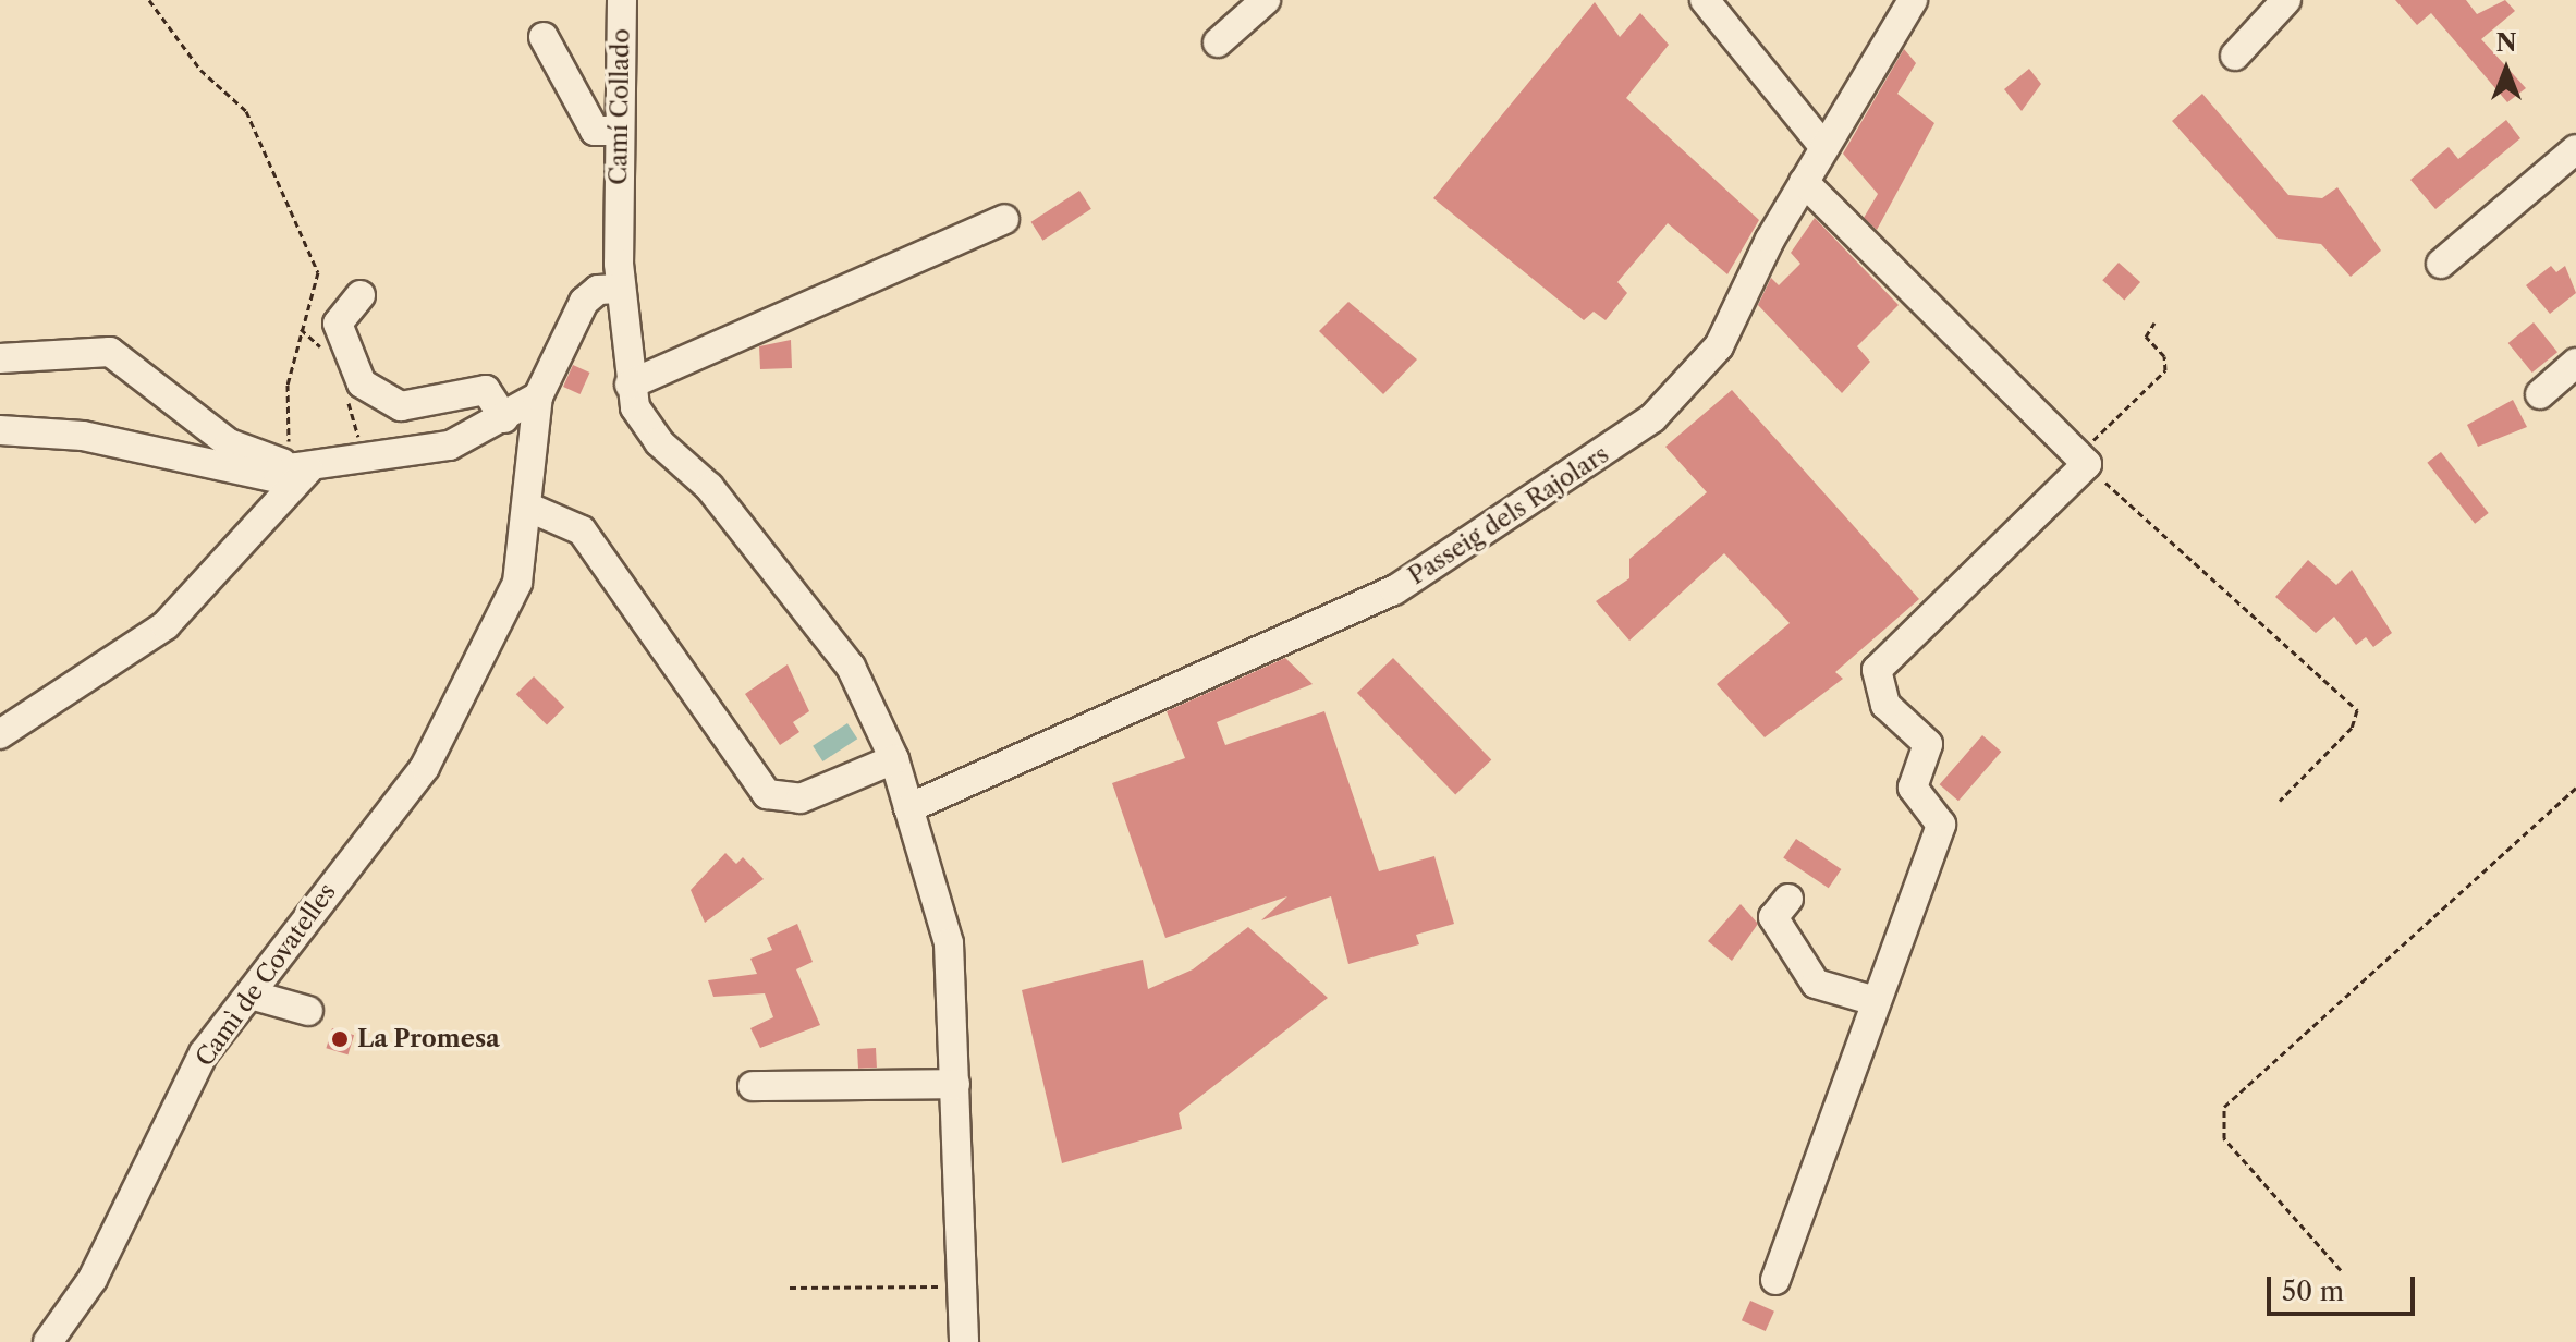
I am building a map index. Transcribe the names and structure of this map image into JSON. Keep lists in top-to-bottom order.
{
  "streets": {
    "street": ["Camí Collado", "Passeig dels Rajolars", "Camì de Covatelles"]
  },
  "crossings": [
    ["Camí Collado", "Passeig dels Rajolars"]
  ],
  "places": ["La Promesa"],
  "scale_bar": "50 m",
  "north": "top"
}
